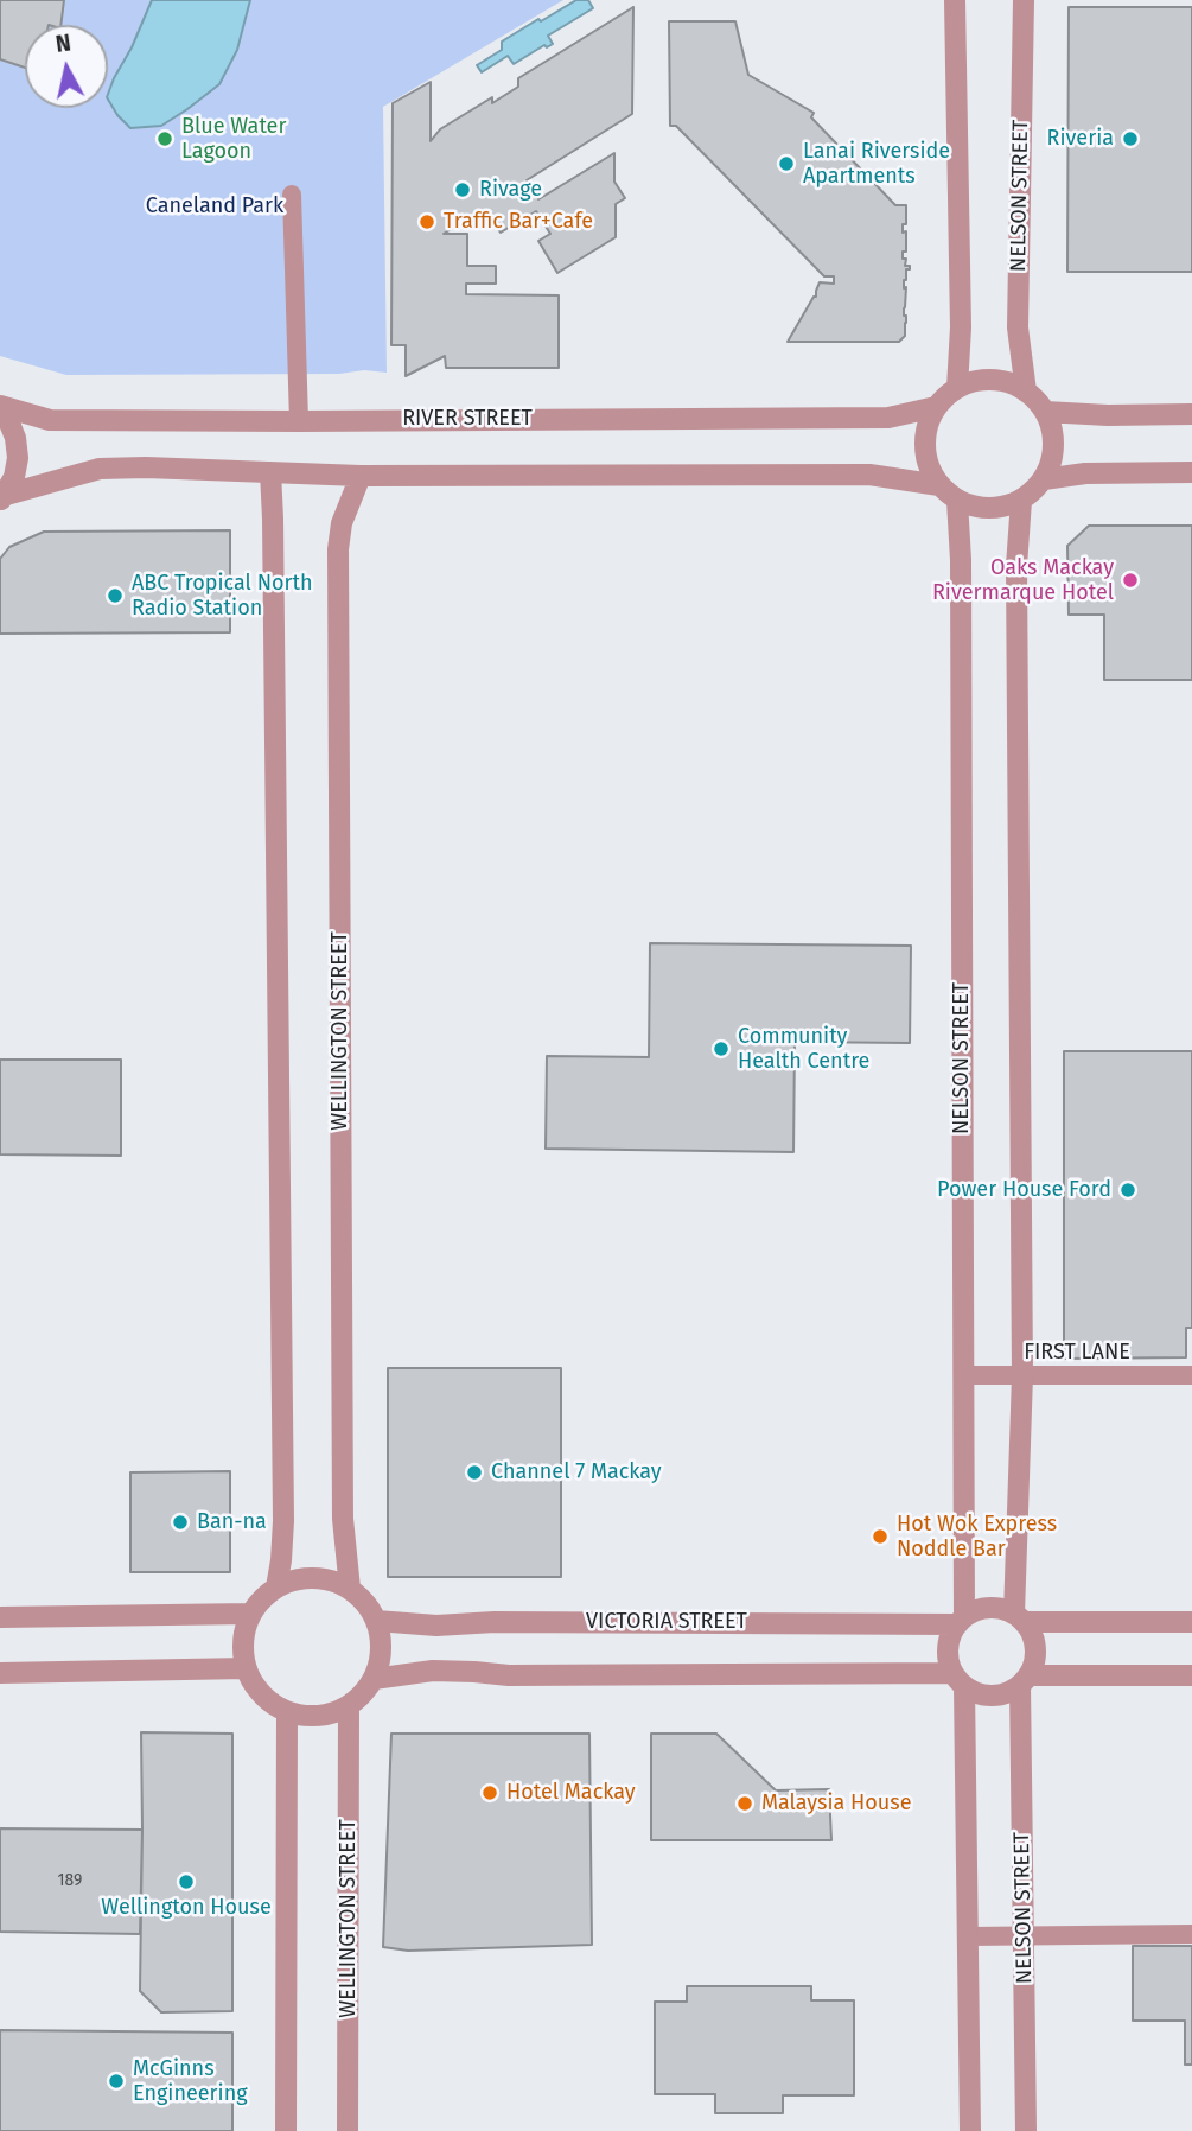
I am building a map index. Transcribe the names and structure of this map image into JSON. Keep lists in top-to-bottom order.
{
  "streets": {
    "street": [
      "NELSON STREET",
      "RIVER STREET",
      "WELLINGTON STREET",
      "VICTORIA STREET"
    ],
    "lane": ["FIRST LANE"]
  },
  "crossings": [
    ["NELSON STREET", "RIVER STREET"],
    ["NELSON STREET", "FIRST LANE"],
    ["NELSON STREET", "VICTORIA STREET"],
    ["WELLINGTON STREET", "VICTORIA STREET"]
  ],
  "parks": ["Caneland Park"],
  "places": [
    "Blue Water Lagoon",
    "Riveria",
    "Lanai Riverside Apartments",
    "Rivage",
    "Traffic Bar+Cafe",
    "Oaks Mackay Rivermarque Hotel",
    "ABC Tropical North Radio Station",
    "Community Health Centre",
    "Power House Ford",
    "Channel 7 Mackay",
    "Ban-na",
    "Hot Wok Express Noddle Bar",
    "Hotel Mackay",
    "Malaysia House",
    "Wellington House",
    "McGinns Engineering"
  ],
  "house_numbers": ["189"],
  "north": "top"
}
